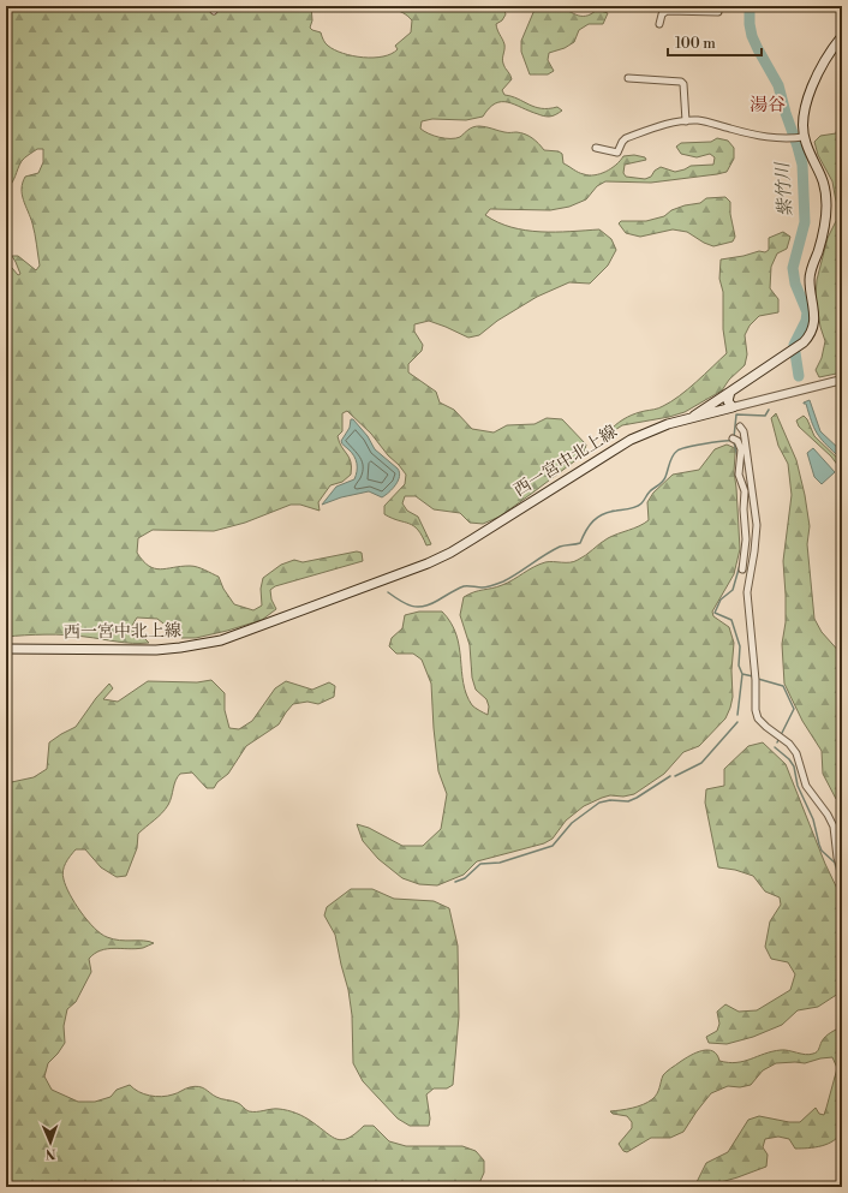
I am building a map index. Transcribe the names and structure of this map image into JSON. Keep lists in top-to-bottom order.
{
  "streets": {
    "main road": ["西一宮中北上線"]
  },
  "districts": ["湯谷"],
  "water": ["紫竹川"],
  "scale_bar": "100 m",
  "north": "bottom"
}
